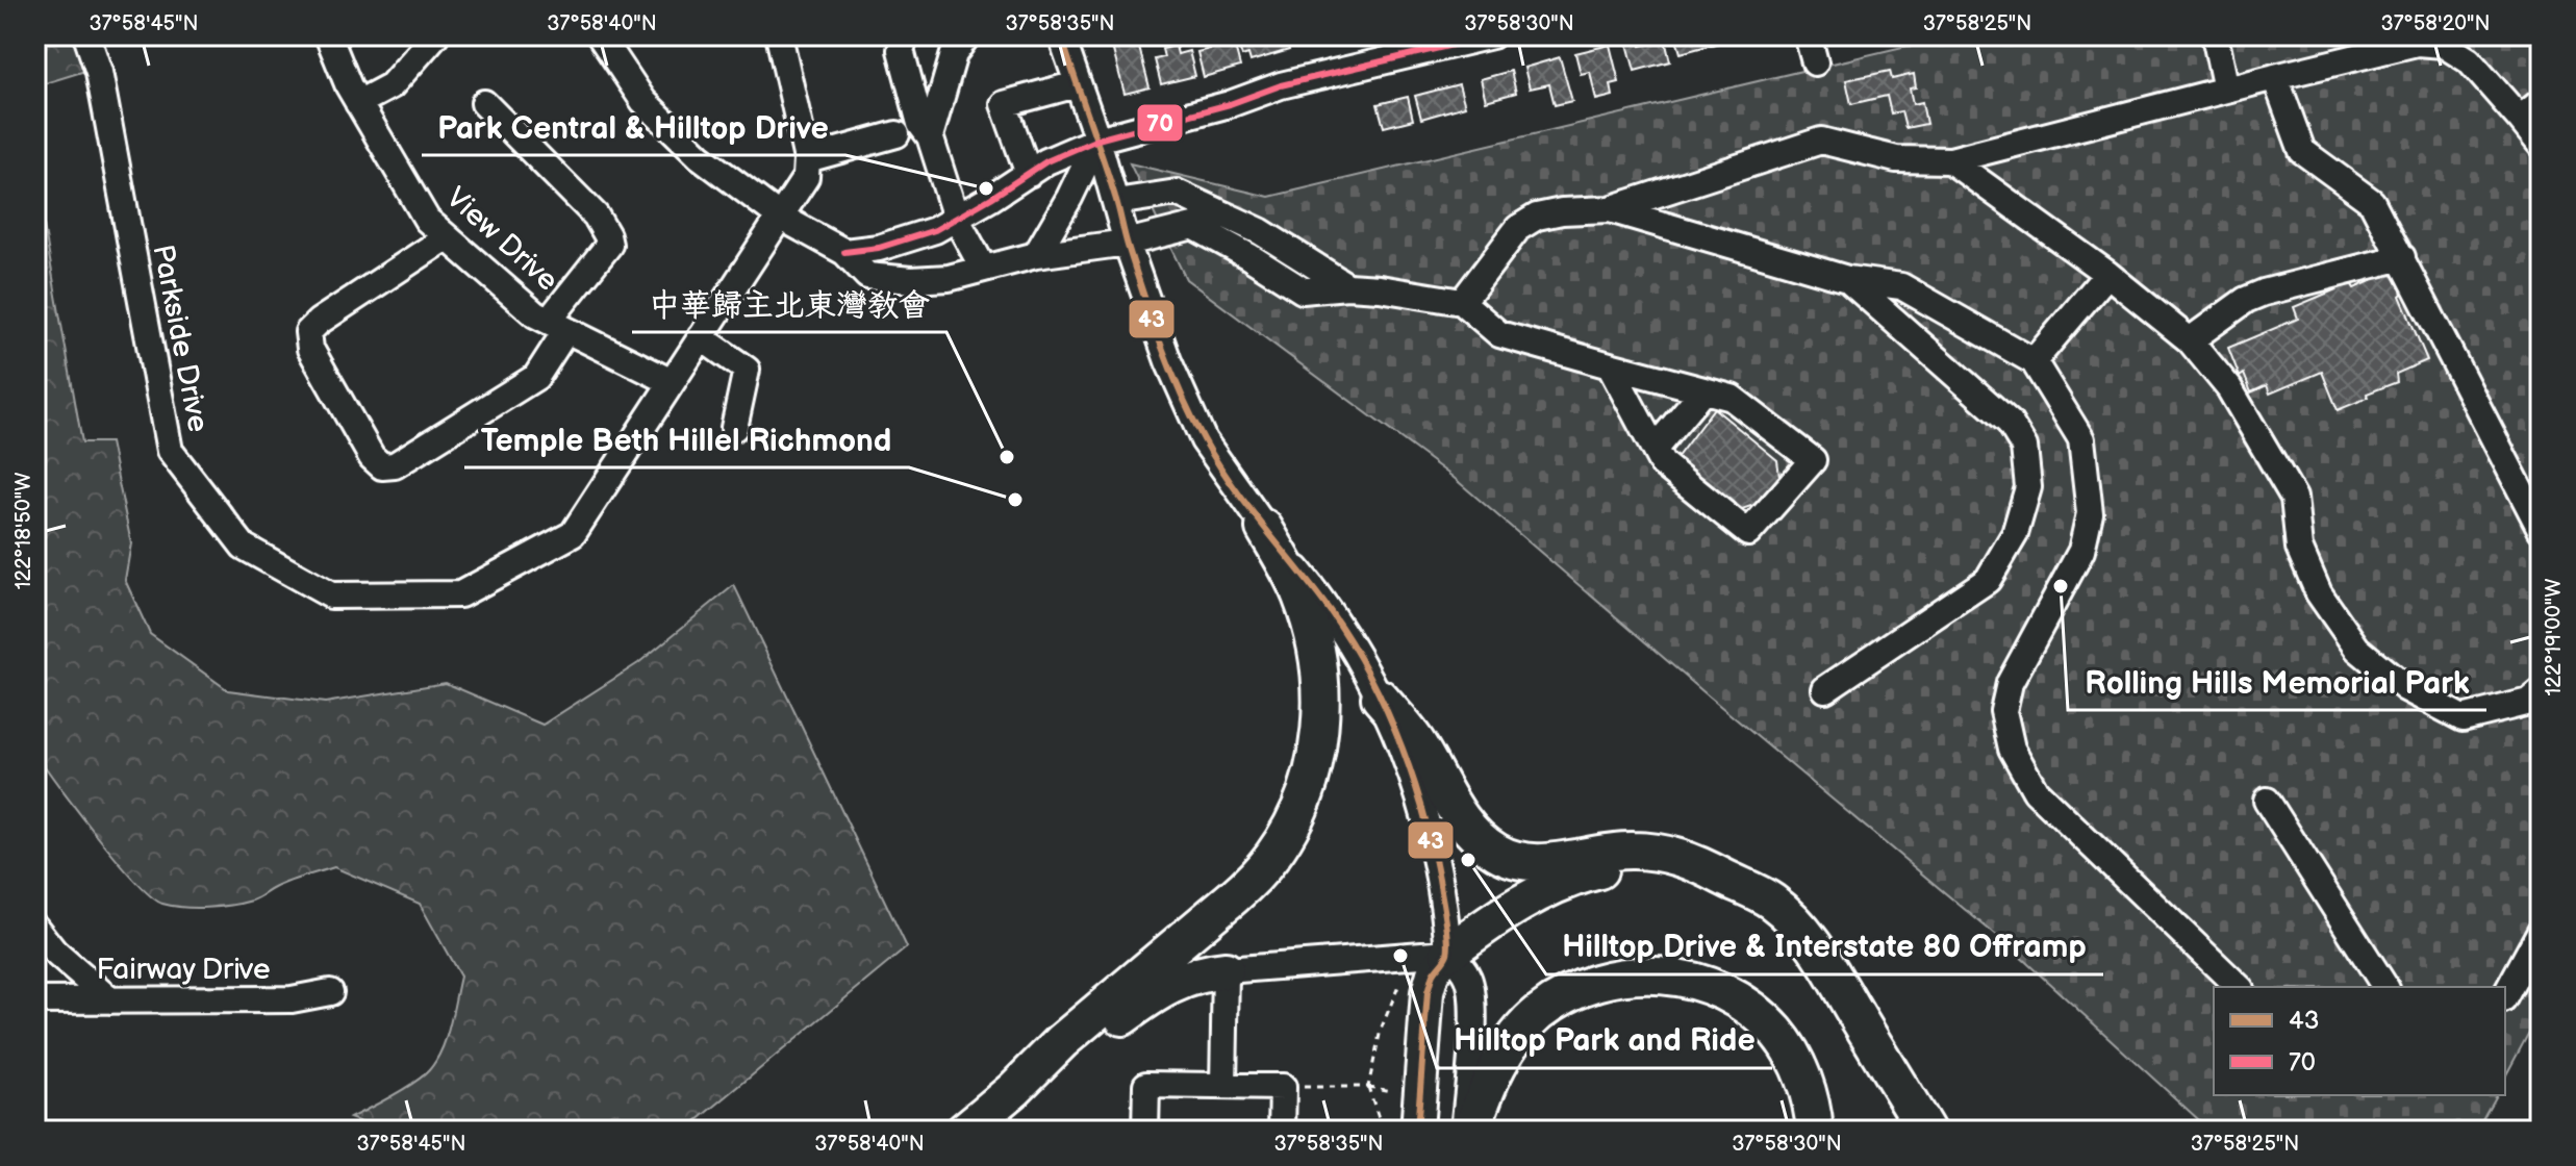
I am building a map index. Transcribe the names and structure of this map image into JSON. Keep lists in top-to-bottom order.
{
  "streets": {
    "street": ["View Drive", "Parkside Drive", "Fairway Drive"]
  },
  "crossings": [
    ["View Drive", "Parkside Drive"]
  ],
  "places": [
    "Park Central & Hilltop Drive",
    "中華歸主北東灣教會",
    "Temple Beth Hillel Richmond",
    "Rolling Hills Memorial Park",
    "Hilltop Drive & Interstate 80 Offramp",
    "Hilltop Park and Ride"
  ],
  "lines": ["transit line 43", "transit line 70"],
  "legend": ["43", "70"],
  "coordinates": [
    "37°58'45\"N",
    "37°58'40\"N",
    "37°58'35\"N",
    "37°58'30\"N",
    "37°58'25\"N",
    "37°58'20\"N",
    "122°18'50\"W",
    "122°19'00\"W"
  ]
}
